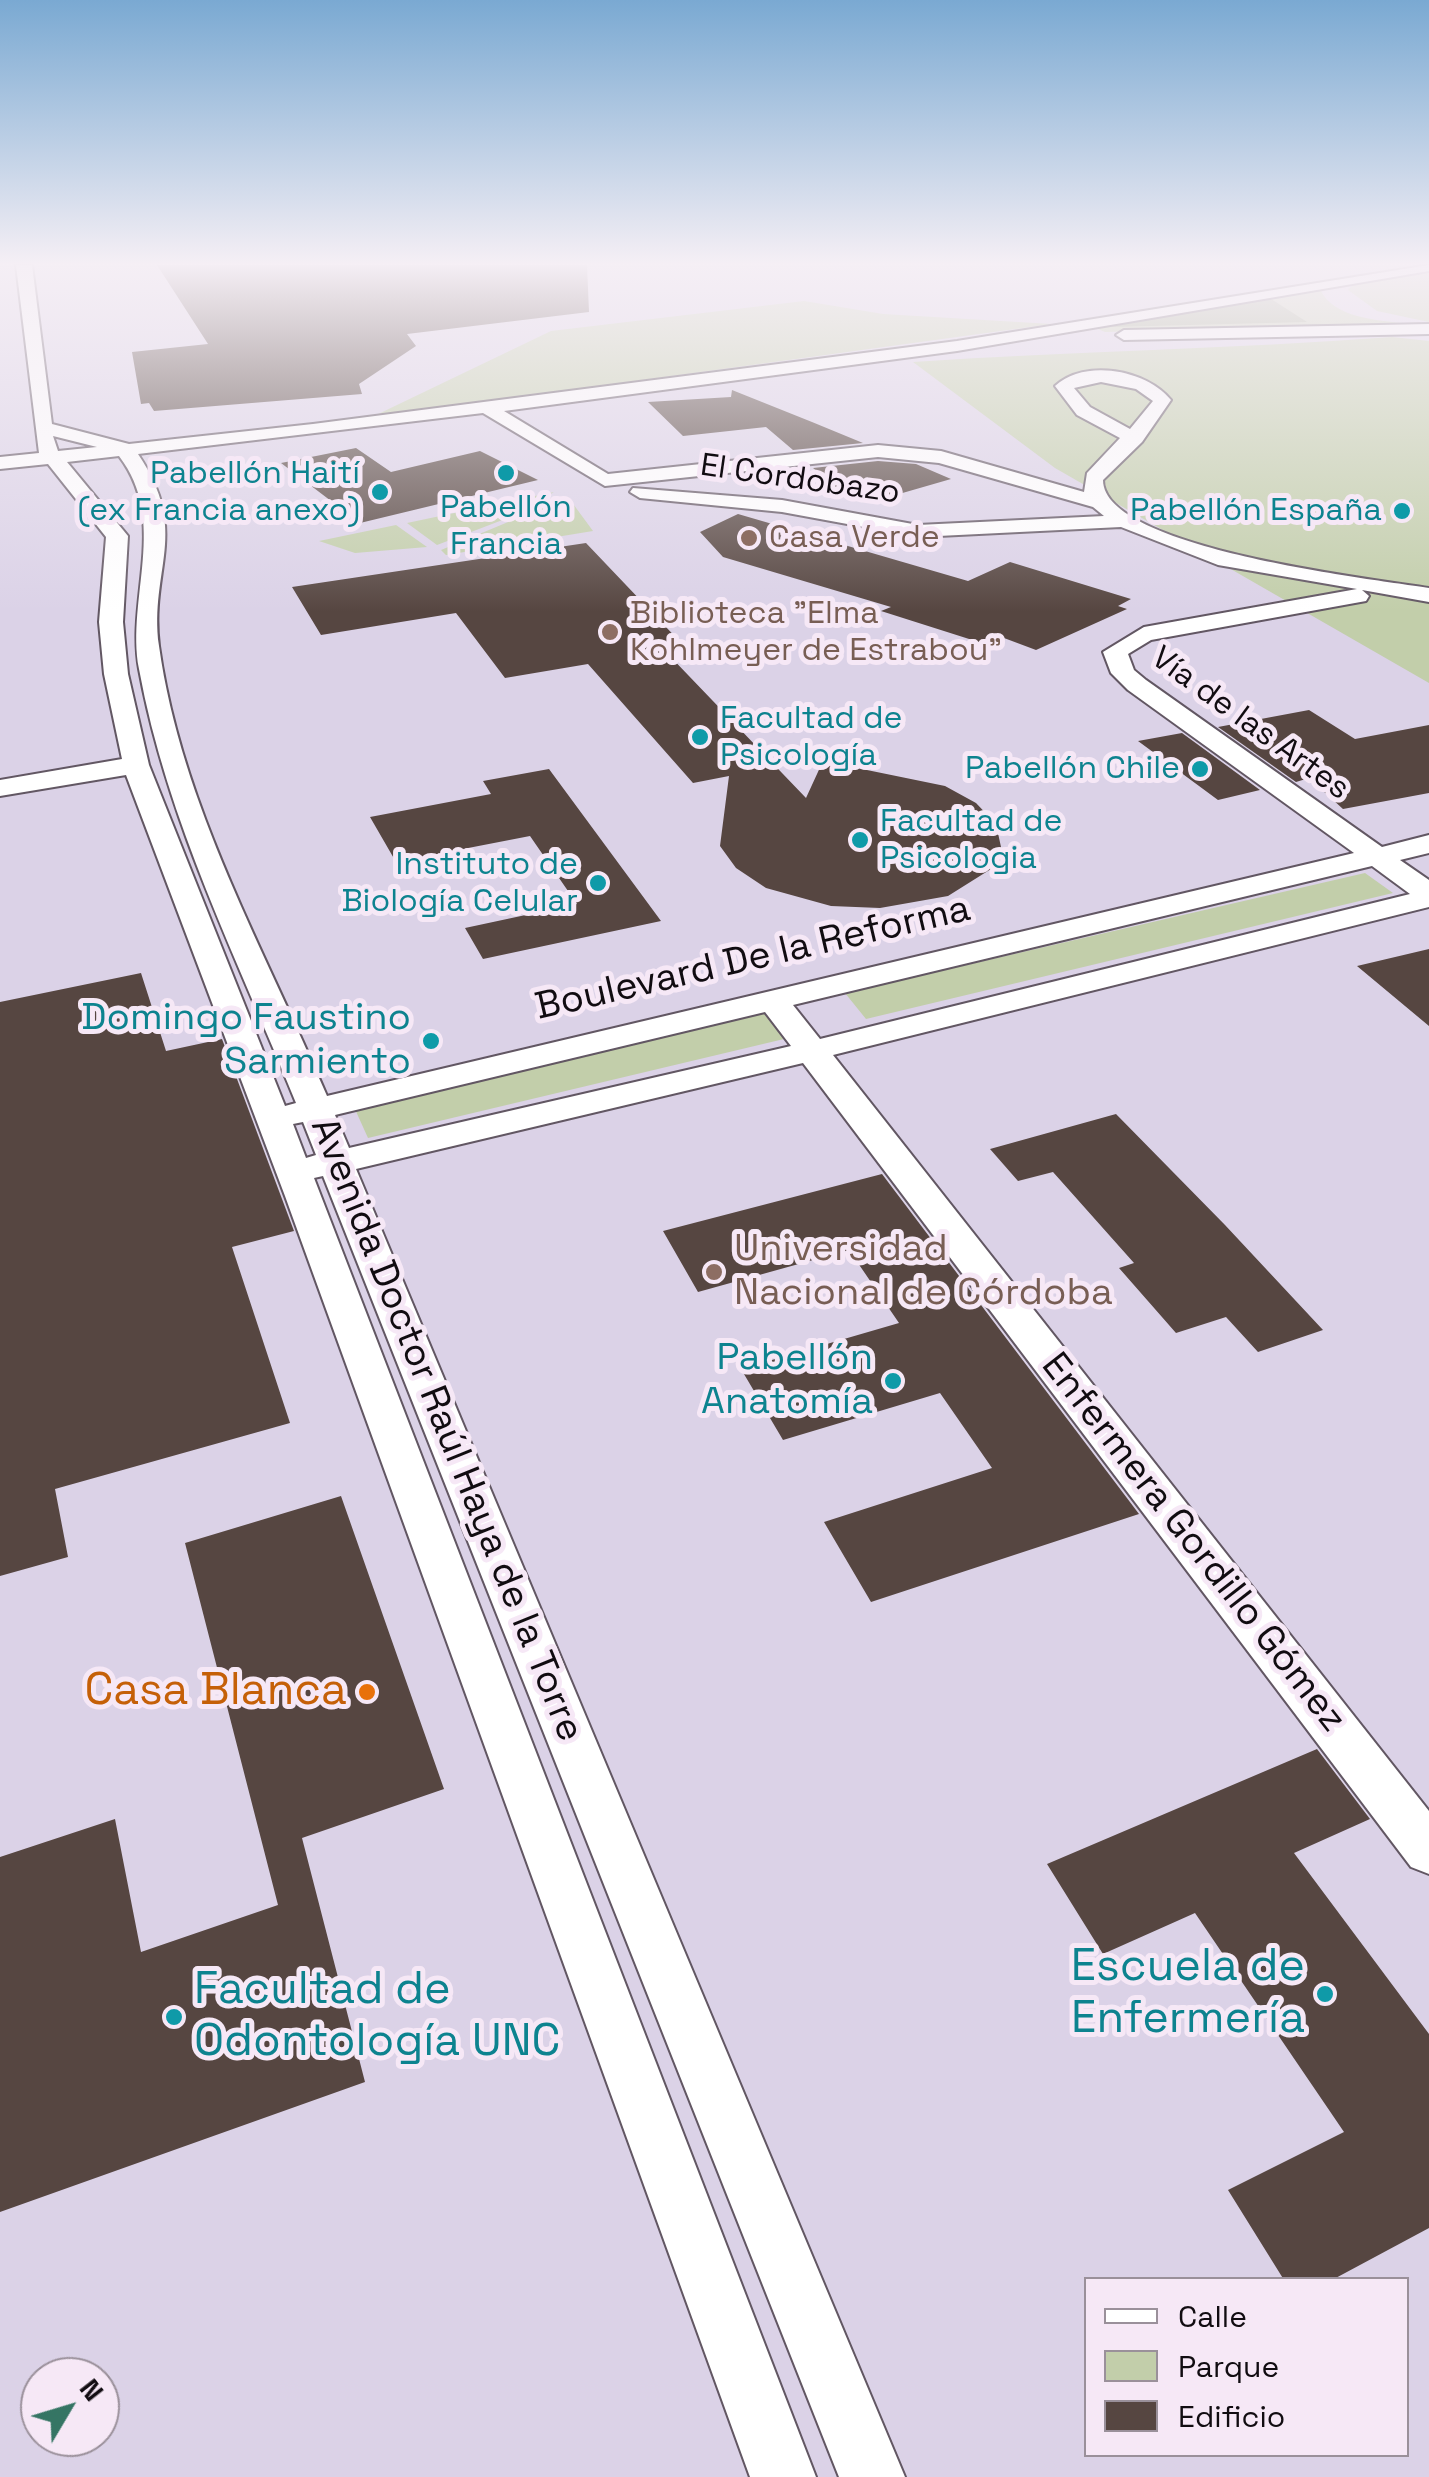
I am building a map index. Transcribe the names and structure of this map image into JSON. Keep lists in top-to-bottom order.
{
  "streets": {
    "street": [
      "El Cordobazo",
      "Vía de las Artes",
      "Boulevard De la Reforma",
      "Avenida Doctor Raúl Haya de la Torre",
      "Enfermera Gordillo Gómez"
    ]
  },
  "crossings": [
    ["El Cordobazo", "Vía de las Artes"],
    ["Vía de las Artes", "Boulevard De la Reforma"],
    ["Boulevard De la Reforma", "Avenida Doctor Raúl Haya de la Torre"],
    ["Boulevard De la Reforma", "Enfermera Gordillo Gómez"]
  ],
  "places": [
    "Pabellón Francia",
    "Pabellón Haití (ex Francia anexo)",
    "Pabellón España",
    "Casa Verde",
    "Biblioteca \"Elma Kohlmeyer de Estrabou\"",
    "Facultad de Psicología",
    "Pabellón Chile",
    "Facultad de Psicologia",
    "Instituto de Biología Celular",
    "Domingo Faustino Sarmiento",
    "Universidad Nacional de Córdoba",
    "Pabellón Anatomía",
    "Casa Blanca",
    "Escuela de Enfermería",
    "Facultad de Odontología UNC"
  ],
  "legend": ["Calle", "Parque", "Edificio"],
  "north": "top right"
}
